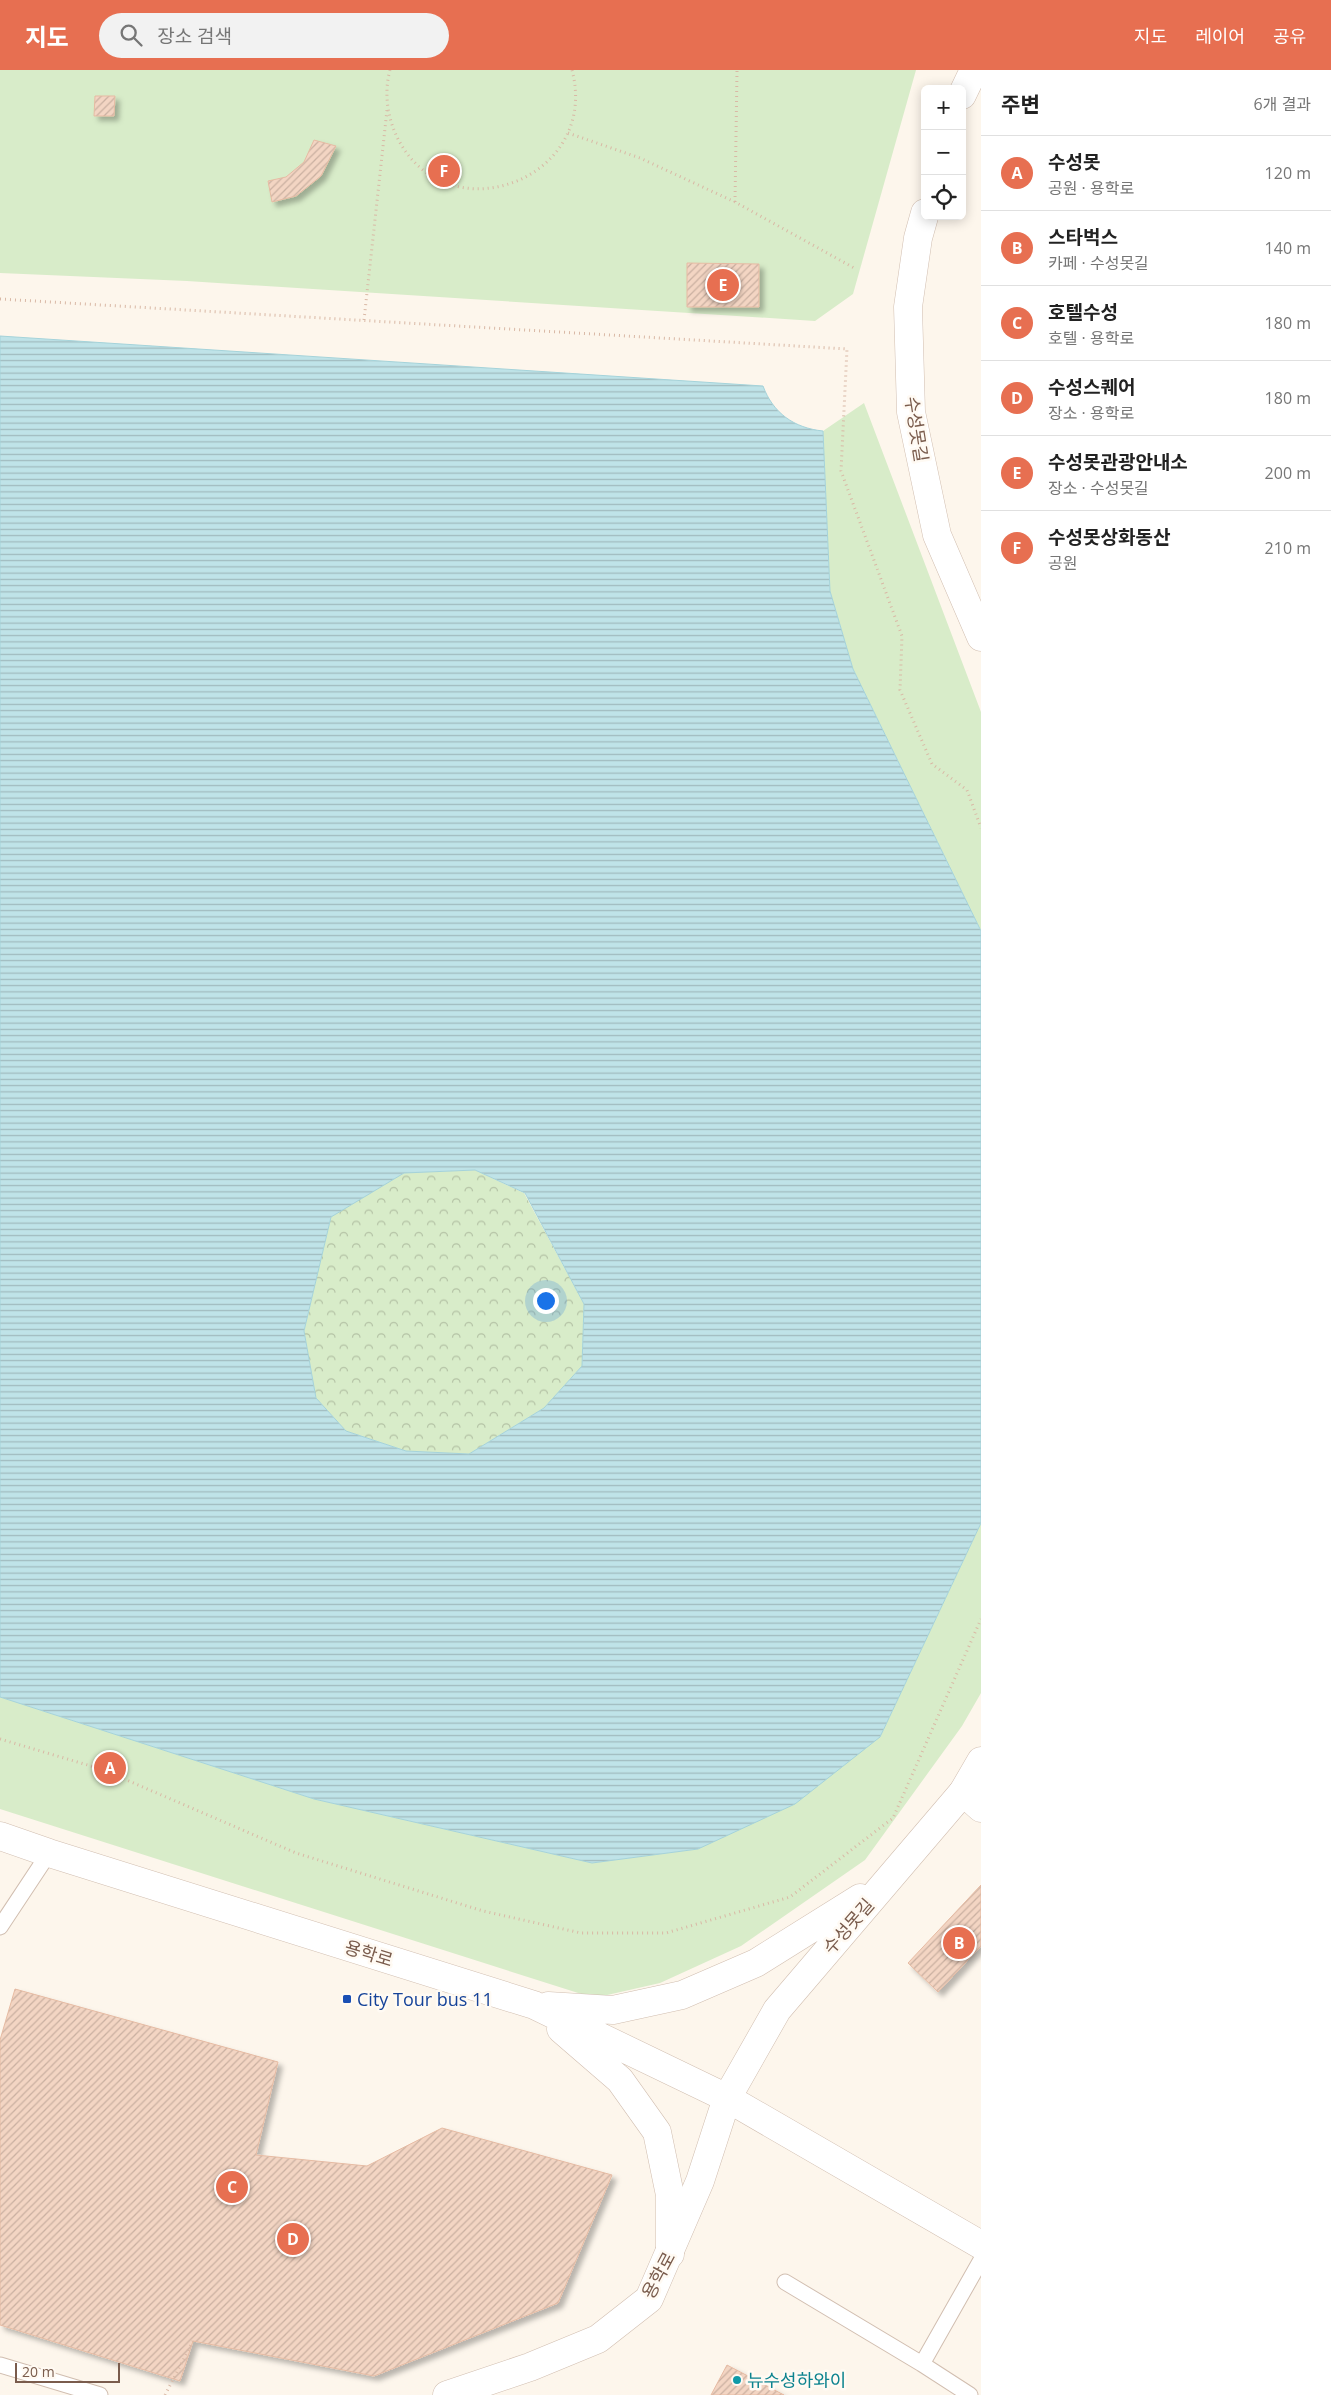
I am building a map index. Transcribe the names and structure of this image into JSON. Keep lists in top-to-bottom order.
{
  "streets": {
    "street": ["수성못길", "용학로"]
  },
  "crossings": [
    ["수성못길", "용학로"]
  ],
  "places": {
    "transit": ["City Tour bus 11"],
    "other": ["뉴수성하와이"]
  },
  "scale_bar": "20 m",
  "page": {
    "header": "지도",
    "search": "장소 검색",
    "nav": ["지도", "레이어", "공유"],
    "heading": ["주변", "6개 결과"],
    "map_buttons": ["+", "−"],
    "list": [
      {
        "mark": "A",
        "name": "수성못",
        "note": "공원 · 용학로",
        "value": "120 m"
      },
      {
        "mark": "B",
        "name": "스타벅스",
        "note": "카페 · 수성못길",
        "value": "140 m"
      },
      {
        "mark": "C",
        "name": "호텔수성",
        "note": "호텔 · 용학로",
        "value": "180 m"
      },
      {
        "mark": "D",
        "name": "수성스퀘어",
        "note": "장소 · 용학로",
        "value": "180 m"
      },
      {
        "mark": "E",
        "name": "수성못관광안내소",
        "note": "장소 · 수성못길",
        "value": "200 m"
      },
      {
        "mark": "F",
        "name": "수성못상화동산",
        "note": "공원",
        "value": "210 m"
      }
    ],
    "pins": [
      "F",
      "E",
      "A",
      "B",
      "C",
      "D"
    ],
    "scale": "20 m"
  }
}
